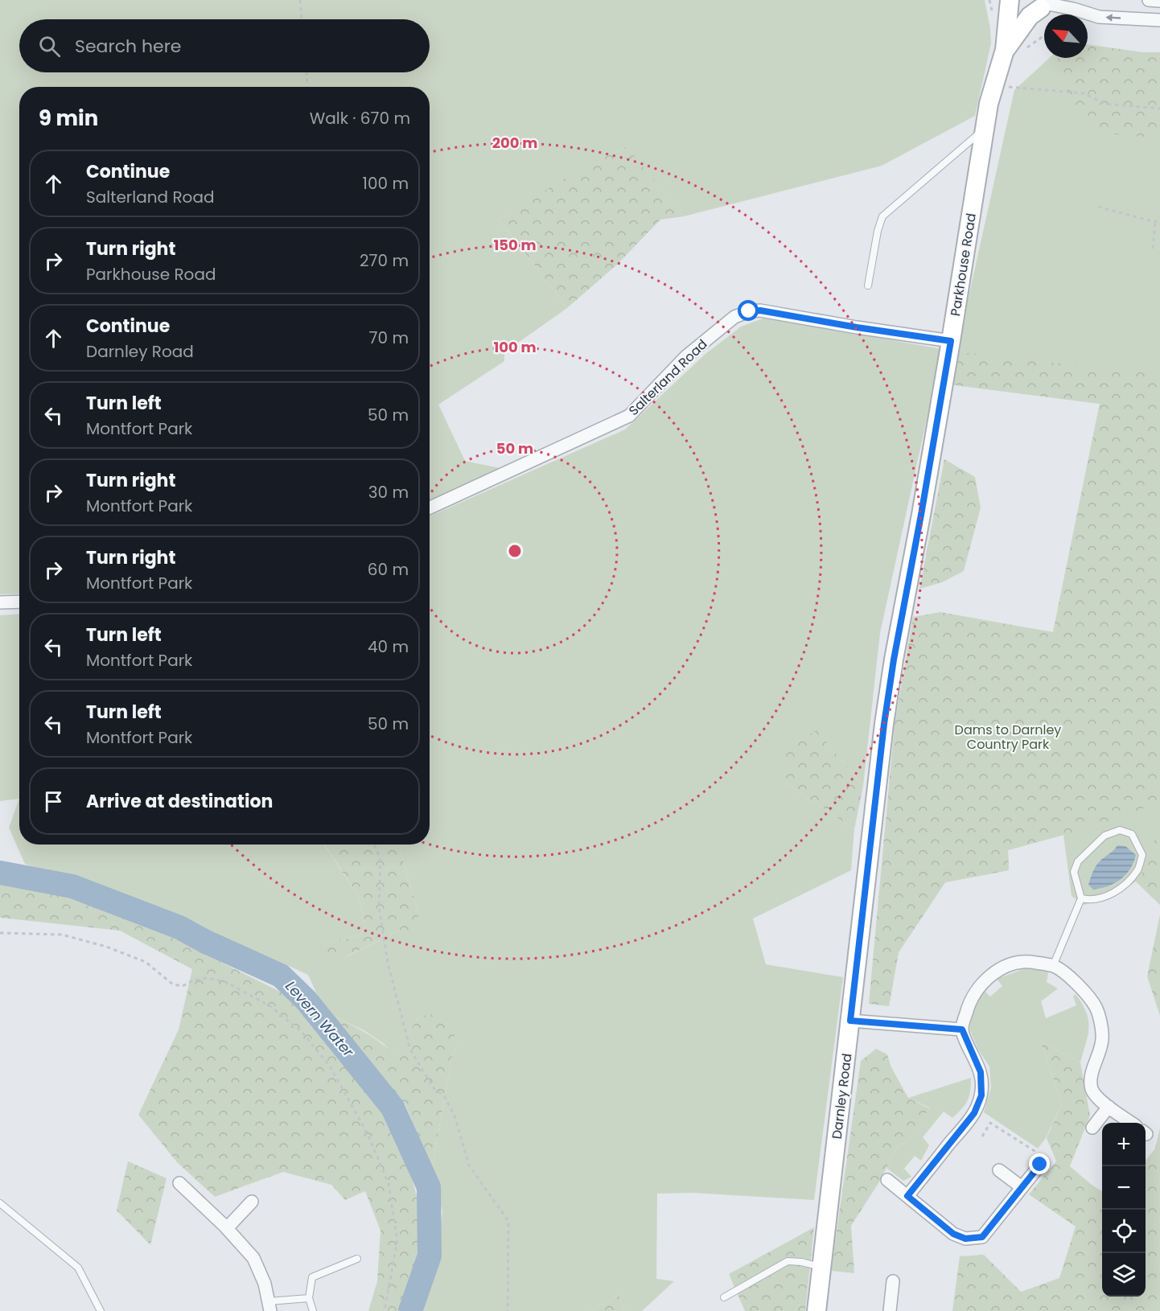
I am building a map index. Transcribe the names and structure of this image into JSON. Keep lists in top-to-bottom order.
{
  "streets": {
    "main road": ["Parkhouse Road", "Darnley Road"],
    "street": ["Salterland Road"]
  },
  "crossings": [
    ["Parkhouse Road", "Salterland Road"],
    ["Parkhouse Road", "Darnley Road"]
  ],
  "water": ["Levern Water"],
  "parks": ["Dams to Darnley Country Park"],
  "north": "top left",
  "page": {
    "search": "Search here",
    "heading": ["9 min", "Walk · 670 m"],
    "list": [
      ["Continue", "Salterland Road", "100 m"],
      ["Turn right", "Parkhouse Road", "270 m"],
      ["Continue", "Darnley Road", "70 m"],
      ["Turn left", "Montfort Park", "50 m"],
      ["Turn right", "Montfort Park", "30 m"],
      ["Turn right", "Montfort Park", "60 m"],
      ["Turn left", "Montfort Park", "40 m"],
      ["Turn left", "Montfort Park", "50 m"],
      "Arrive at destination"
    ],
    "map_buttons": ["+", "−"]
  },
  "rings": [
    "200 m",
    "150 m",
    "100 m",
    "50 m"
  ]
}
